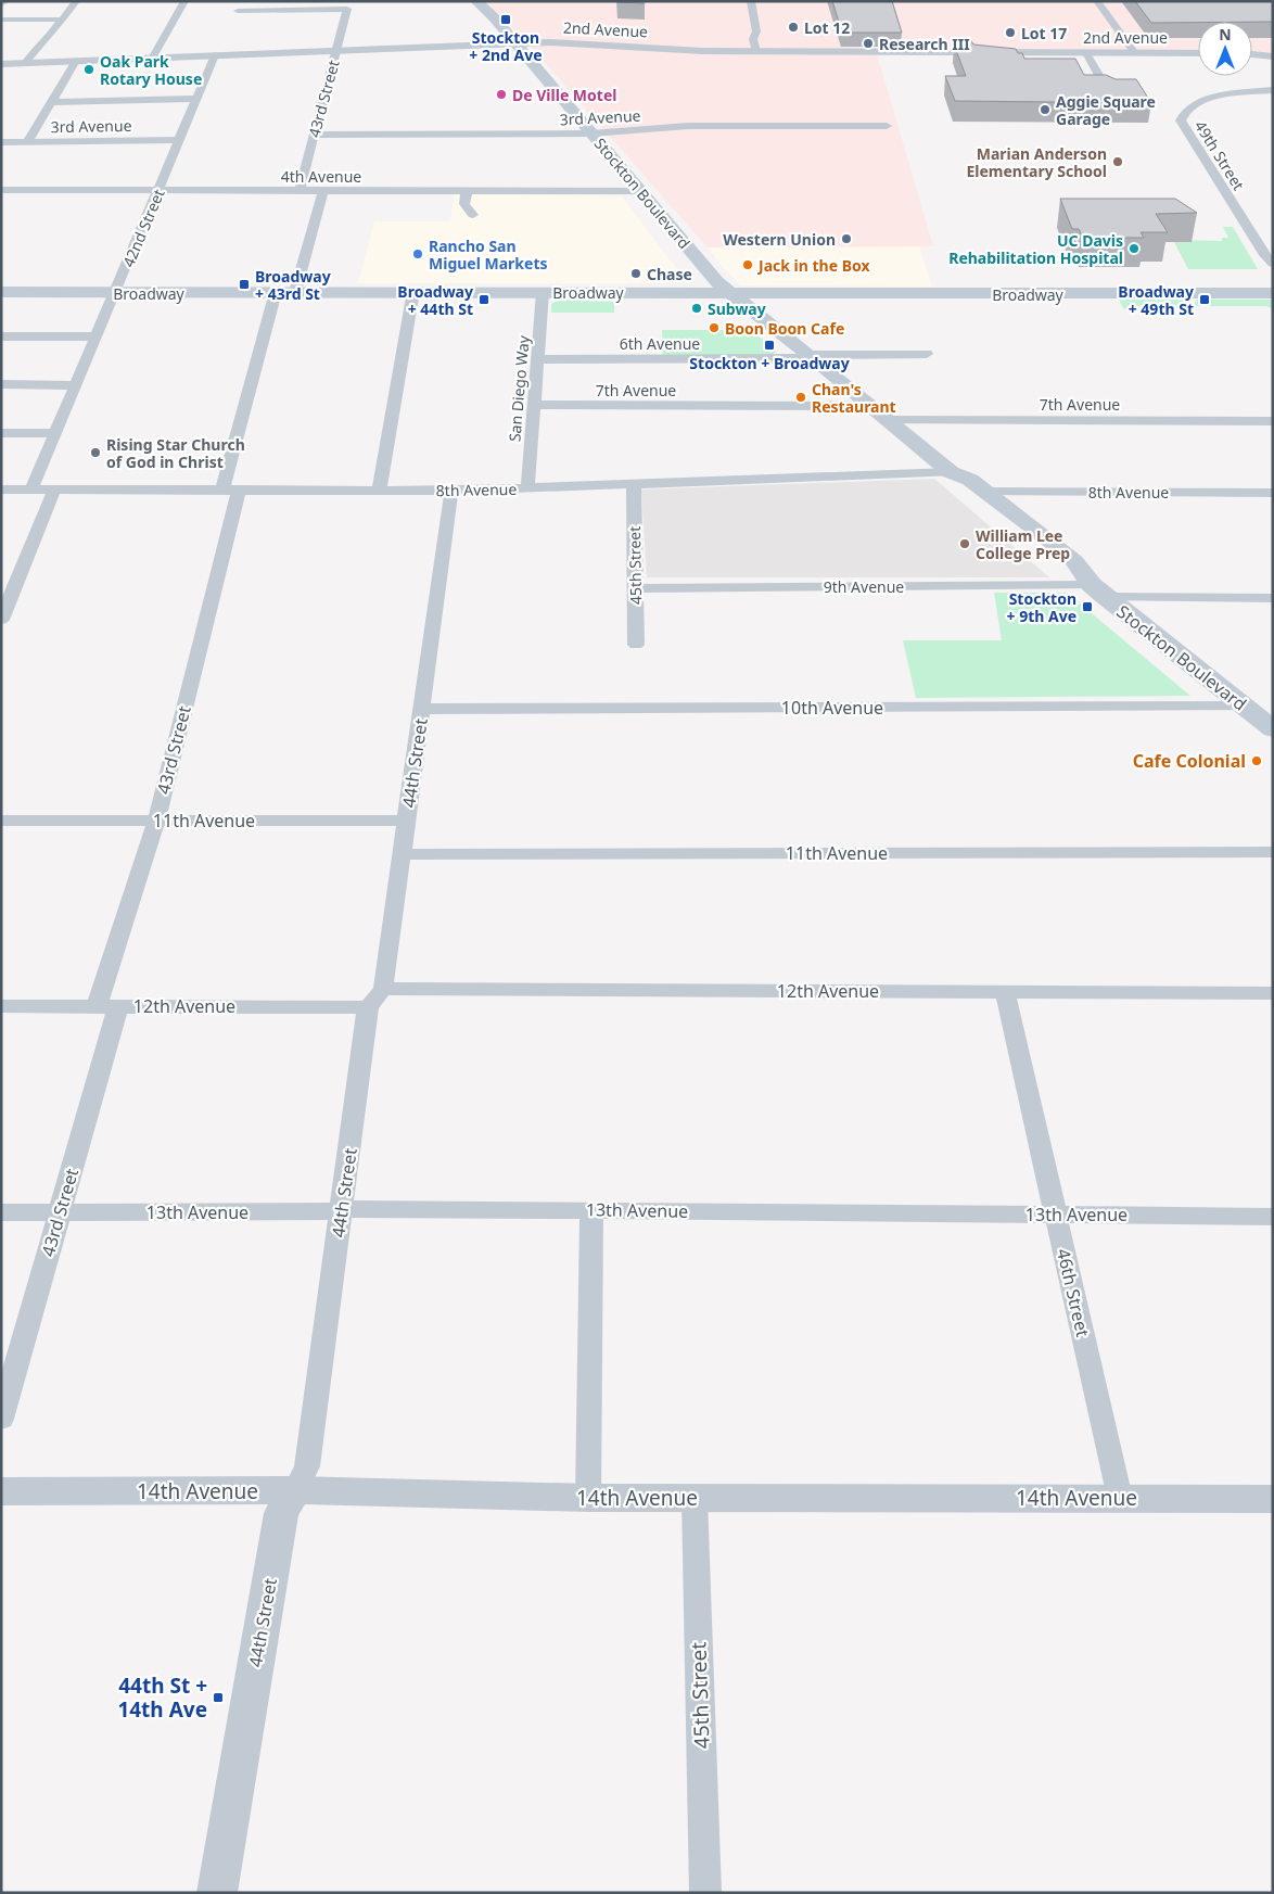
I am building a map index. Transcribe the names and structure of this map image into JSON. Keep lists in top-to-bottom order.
{
  "streets": {
    "main road": ["Stockton Boulevard", "Broadway"],
    "street": [
      "2nd Avenue",
      "43rd Street",
      "3rd Avenue",
      "49th Street",
      "4th Avenue",
      "42nd Street",
      "6th Avenue",
      "San Diego Way",
      "7th Avenue",
      "8th Avenue",
      "45th Street",
      "9th Avenue",
      "10th Avenue",
      "44th Street",
      "11th Avenue",
      "12th Avenue",
      "13th Avenue",
      "46th Street",
      "14th Avenue"
    ]
  },
  "crossings": [
    ["2nd Avenue", "43rd Street"],
    ["2nd Avenue", "Stockton Boulevard"],
    ["2nd Avenue", "42nd Street"],
    ["43rd Street", "3rd Avenue"],
    ["43rd Street", "4th Avenue"],
    ["43rd Street", "Broadway"],
    ["43rd Street", "8th Avenue"],
    ["43rd Street", "11th Avenue"],
    ["43rd Street", "12th Avenue"],
    ["43rd Street", "13th Avenue"],
    ["3rd Avenue", "Stockton Boulevard"],
    ["3rd Avenue", "42nd Street"],
    ["4th Avenue", "Stockton Boulevard"],
    ["4th Avenue", "42nd Street"],
    ["Stockton Boulevard", "Broadway"],
    ["Stockton Boulevard", "6th Avenue"],
    ["Stockton Boulevard", "7th Avenue"],
    ["Stockton Boulevard", "8th Avenue"],
    ["Stockton Boulevard", "9th Avenue"],
    ["Stockton Boulevard", "10th Avenue"],
    ["42nd Street", "Broadway"],
    ["42nd Street", "8th Avenue"],
    ["Broadway", "San Diego Way"],
    ["6th Avenue", "San Diego Way"],
    ["San Diego Way", "7th Avenue"],
    ["San Diego Way", "8th Avenue"],
    ["8th Avenue", "45th Street"],
    ["8th Avenue", "44th Street"],
    ["45th Street", "9th Avenue"],
    ["45th Street", "14th Avenue"],
    ["10th Avenue", "44th Street"],
    ["44th Street", "11th Avenue"],
    ["44th Street", "12th Avenue"],
    ["44th Street", "13th Avenue"],
    ["44th Street", "14th Avenue"],
    ["12th Avenue", "46th Street"],
    ["13th Avenue", "46th Street"],
    ["46th Street", "14th Avenue"]
  ],
  "places": {
    "transit": [
      "Stockton + 2nd Ave",
      "Broadway + 43rd St",
      "Broadway + 44th St",
      "Broadway + 49th St",
      "Stockton + Broadway",
      "Stockton + 9th Ave",
      "44th St + 14th Ave"
    ],
    "other": [
      "Lot 12",
      "Lot 17",
      "Research III",
      "Oak Park Rotary House",
      "De Ville Motel",
      "Aggie Square Garage",
      "Marian Anderson Elementary School",
      "Western Union",
      "UC Davis Rehabilitation Hospital",
      "Rancho San Miguel Markets",
      "Jack in the Box",
      "Chase",
      "Subway",
      "Boon Boon Cafe",
      "Chan's Restaurant",
      "Rising Star Church of God in Christ",
      "William Lee College Prep",
      "Cafe Colonial"
    ]
  },
  "north": "top"
}
